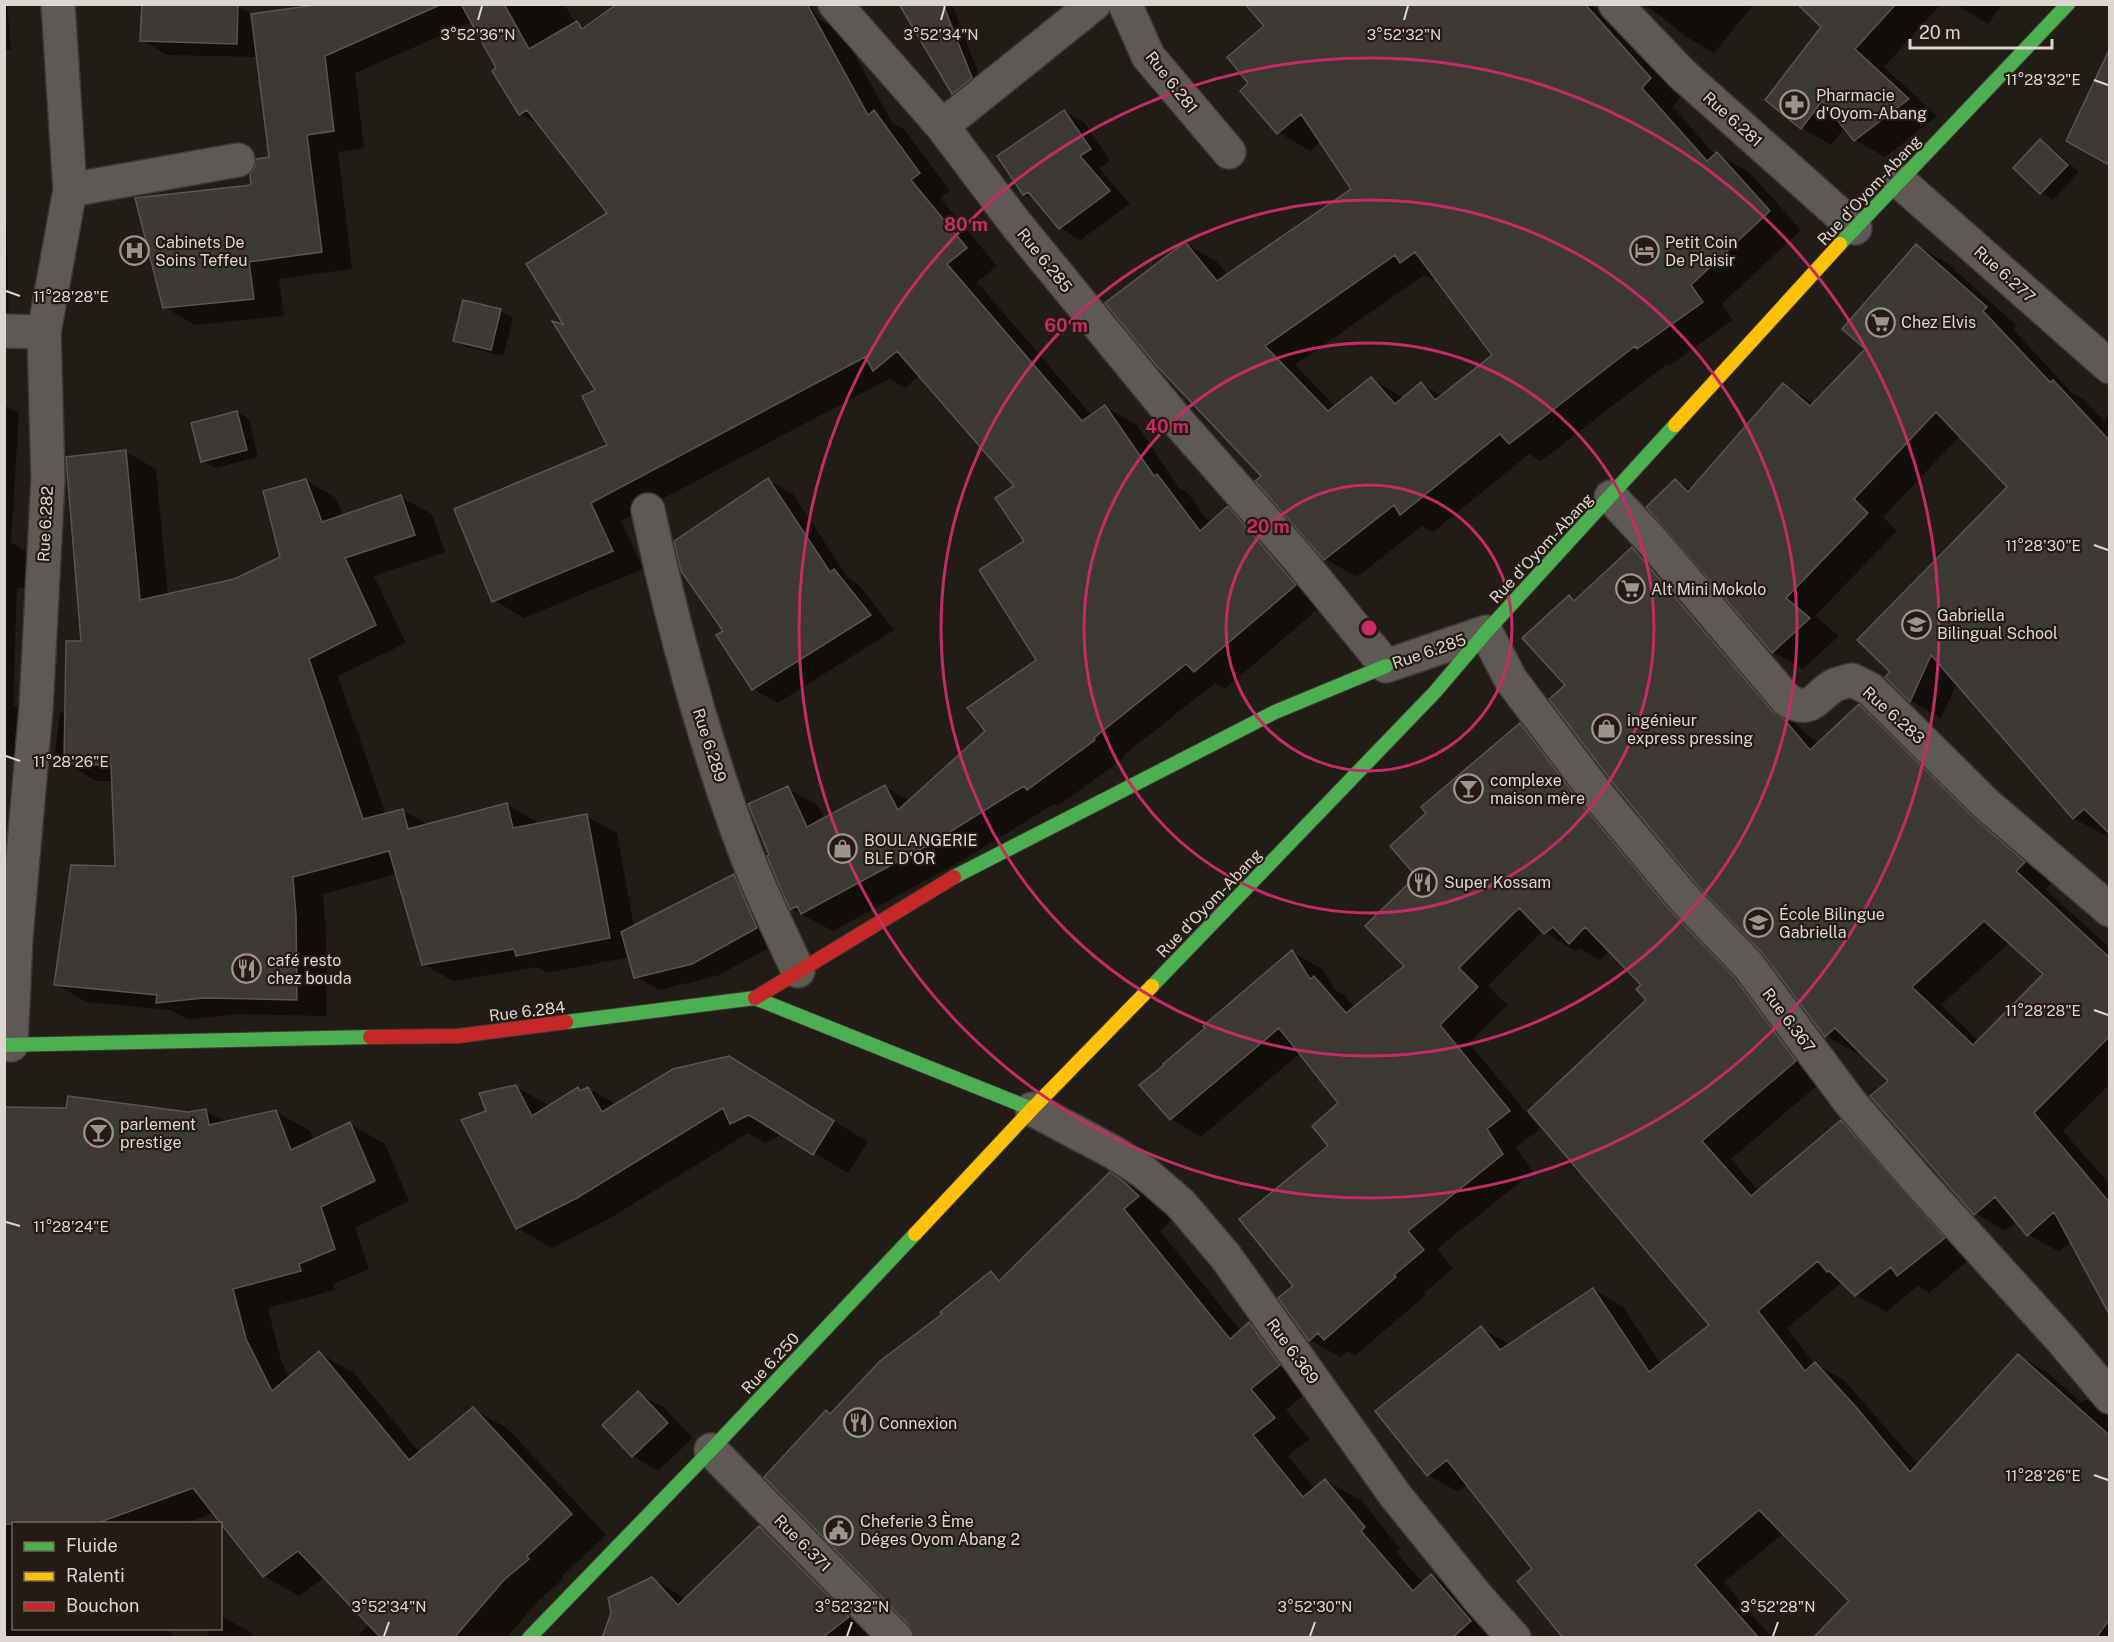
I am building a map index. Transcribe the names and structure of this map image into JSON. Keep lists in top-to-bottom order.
{
  "streets": {
    "main road": ["Rue d'Oyom-Abang", "Rue 6.284", "Rue 6.250"],
    "street": [
      "Rue 6.281",
      "Rue 6.285",
      "Rue 6.277",
      "Rue 6.282",
      "Rue 6.283",
      "Rue 6.289",
      "Rue 6.367",
      "Rue 6.369",
      "Rue 6.371"
    ]
  },
  "crossings": [
    ["Rue 6.281", "Rue d'Oyom-Abang"],
    ["Rue d'Oyom-Abang", "Rue 6.285"],
    ["Rue d'Oyom-Abang", "Rue 6.277"],
    ["Rue d'Oyom-Abang", "Rue 6.283"],
    ["Rue d'Oyom-Abang", "Rue 6.284"],
    ["Rue d'Oyom-Abang", "Rue 6.367"],
    ["Rue d'Oyom-Abang", "Rue 6.369"],
    ["Rue d'Oyom-Abang", "Rue 6.250"],
    ["Rue 6.285", "Rue 6.367"],
    ["Rue 6.282", "Rue 6.284"],
    ["Rue 6.284", "Rue 6.369"],
    ["Rue 6.284", "Rue 6.250"],
    ["Rue 6.369", "Rue 6.250"],
    ["Rue 6.250", "Rue 6.371"]
  ],
  "places": {
    "pharmacy": ["Pharmacie d'Oyom-Abang"],
    "hospital": ["Cabinets De Soins Teffeu"],
    "hotel": ["Petit Coin De Plaisir"],
    "supermarket": ["Chez Elvis", "Alt Mini Mokolo"],
    "school or university": ["Gabriella Bilingual School", "École Bilingue Gabriella"],
    "shop": ["ingénieur express pressing", "BOULANGERIE BLE D'OR"],
    "bar": ["complexe maison mère", "parlement prestige"],
    "restaurant": ["Super Kossam", "café resto chez bouda", "Connexion"],
    "public building": ["Cheferie 3 Ème Déges Oyom Abang 2"]
  },
  "legend": ["Fluide", "Ralenti", "Bouchon"],
  "scale_bar": "20 m",
  "coordinates": [
    "3°52'36\"N",
    "3°52'34\"N",
    "3°52'32\"N",
    "11°28'32\"E",
    "11°28'28\"E",
    "11°28'30\"E",
    "11°28'26\"E",
    "11°28'24\"E",
    "3°52'30\"N",
    "3°52'28\"N"
  ],
  "rings": [
    "80 m",
    "60 m",
    "40 m",
    "20 m"
  ]
}
